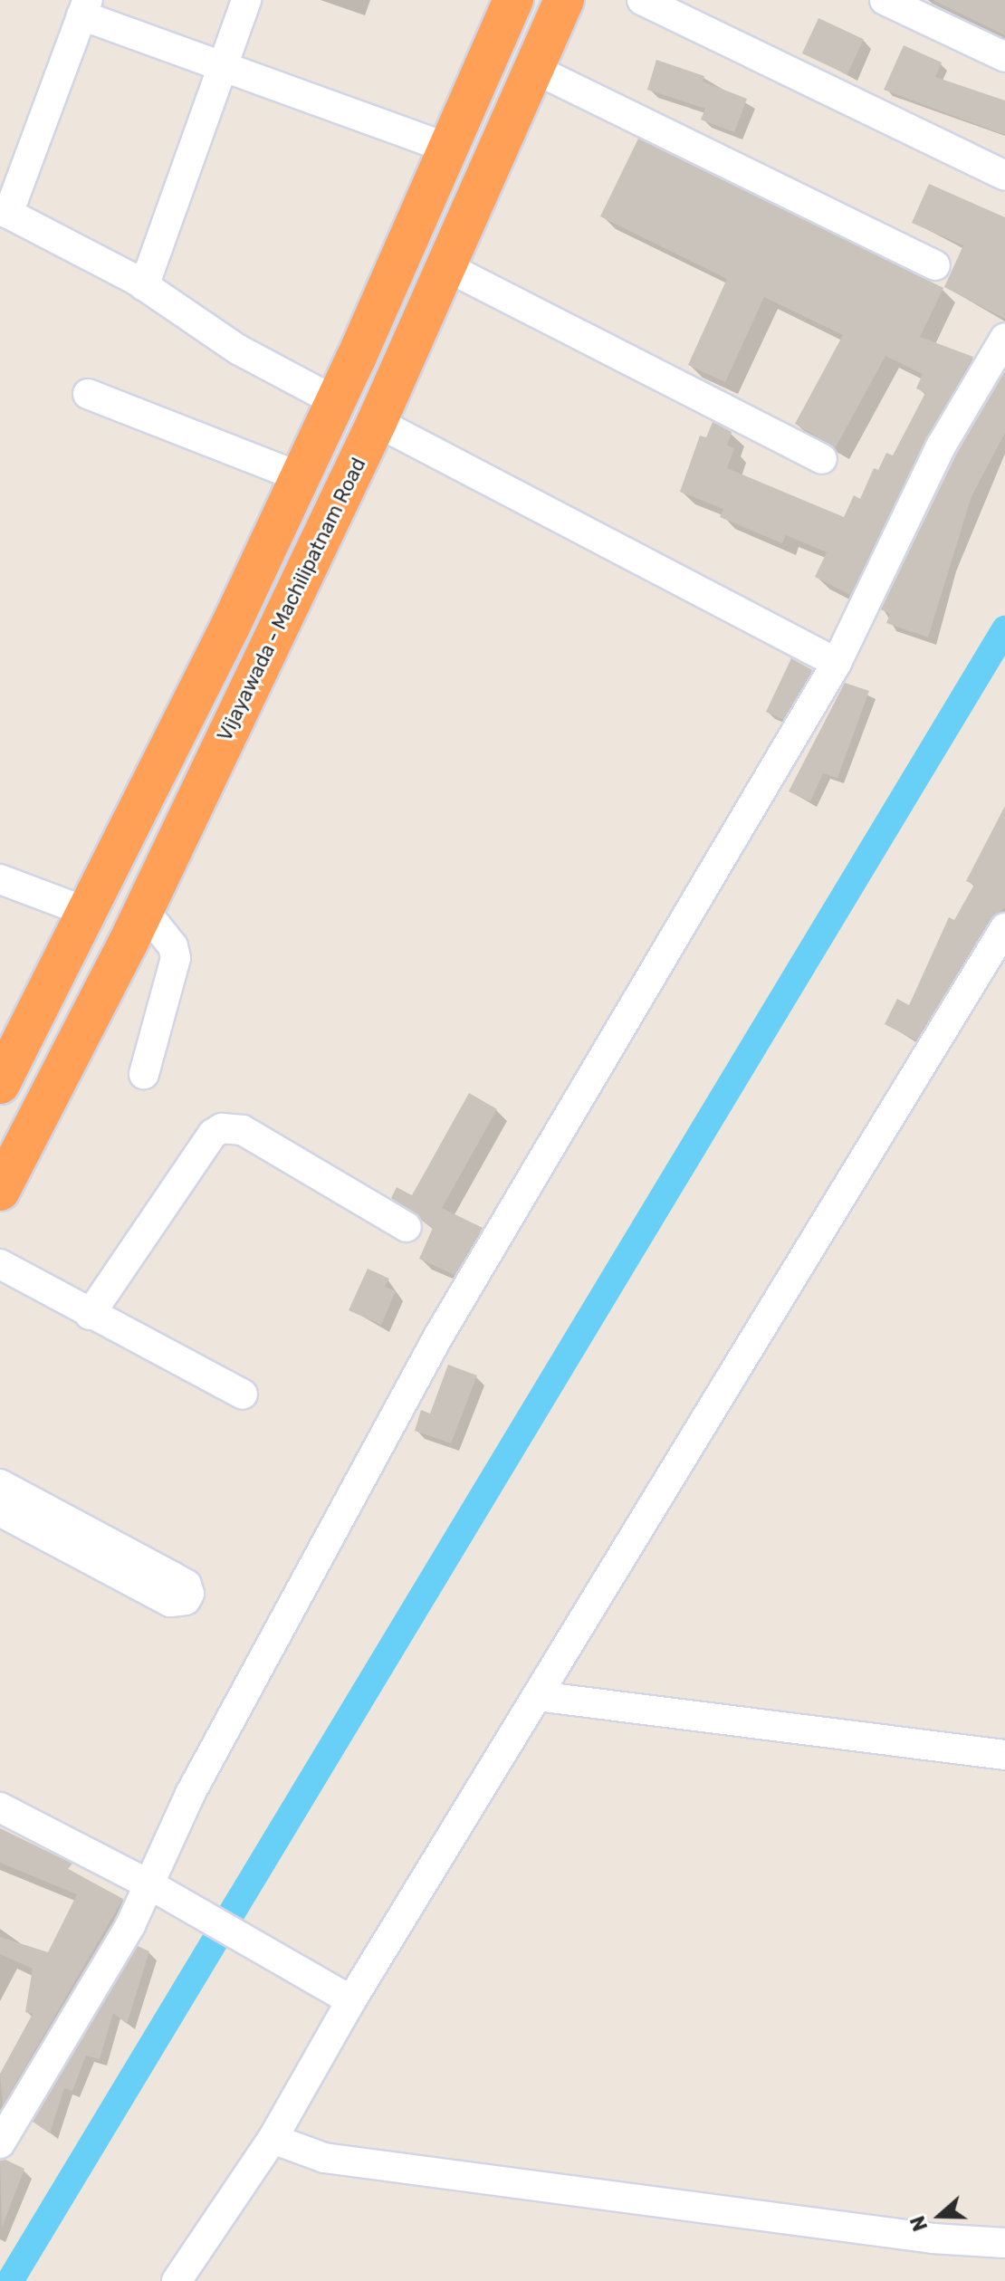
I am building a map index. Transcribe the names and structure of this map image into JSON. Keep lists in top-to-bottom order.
{
  "streets": {
    "highway": ["Vijayawada - Machilipatnam Road"]
  },
  "north": "left"
}
